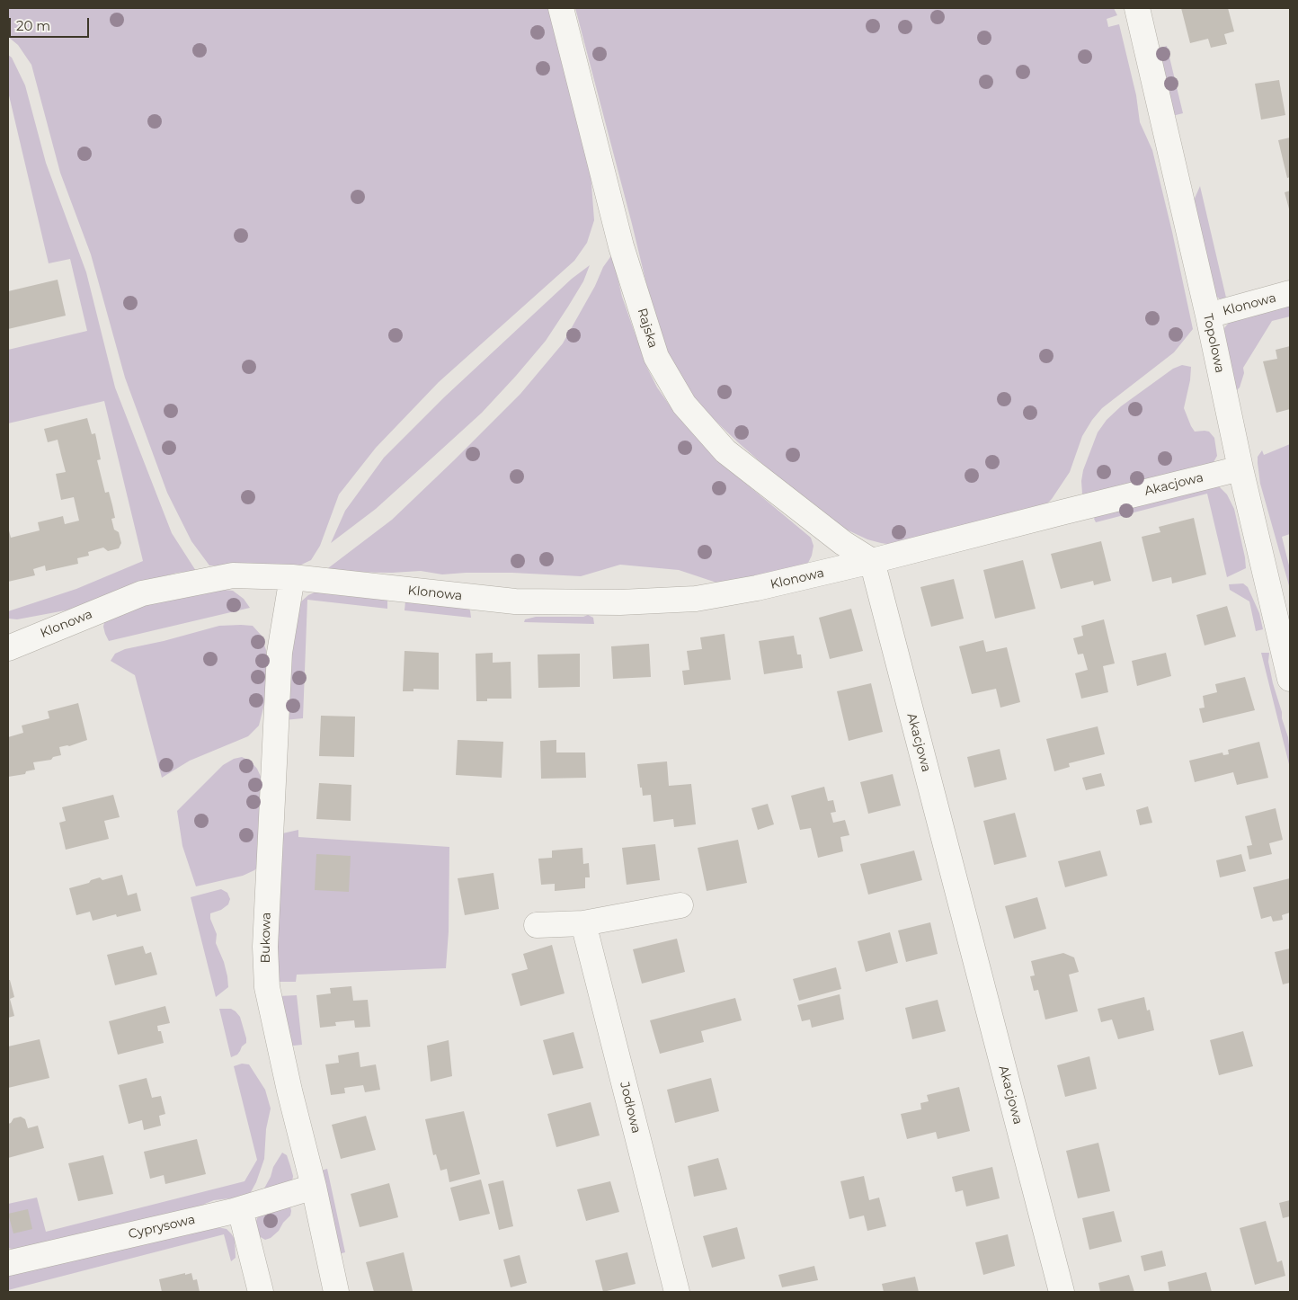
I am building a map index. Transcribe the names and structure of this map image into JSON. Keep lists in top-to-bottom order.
{
  "streets": {
    "street": [
      "Klonowa",
      "Rajska",
      "Topolowa",
      "Akacjowa",
      "Bukowa",
      "Jodłowa",
      "Cyprysowa"
    ]
  },
  "crossings": [
    ["Klonowa", "Rajska"],
    ["Klonowa", "Topolowa"],
    ["Klonowa", "Akacjowa"],
    ["Klonowa", "Bukowa"],
    ["Rajska", "Akacjowa"],
    ["Topolowa", "Akacjowa"],
    ["Bukowa", "Cyprysowa"]
  ],
  "scale_bar": "20 m"
}
